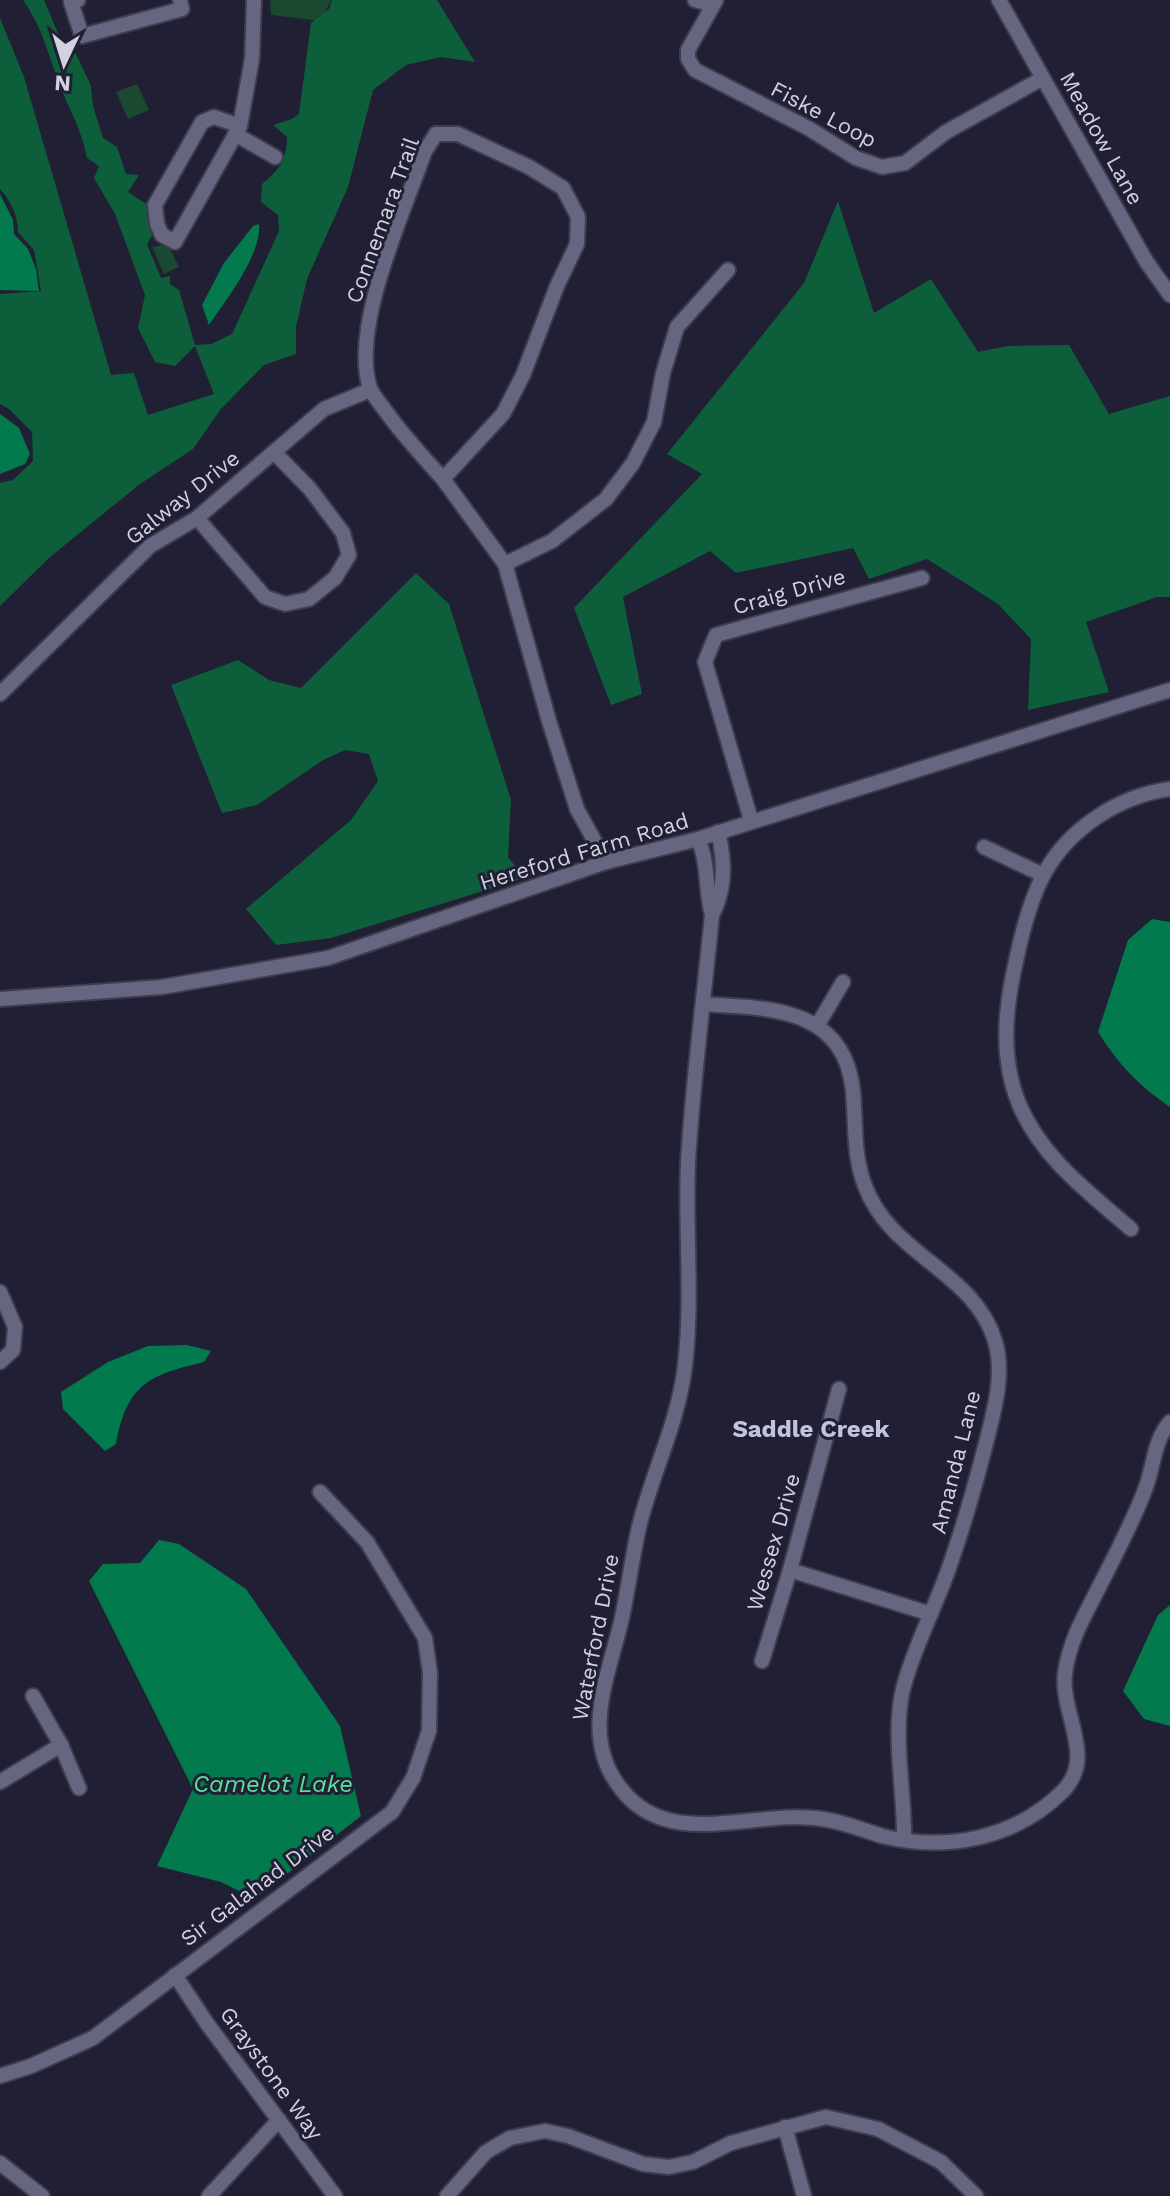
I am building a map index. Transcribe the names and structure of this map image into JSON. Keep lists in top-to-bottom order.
{
  "streets": {
    "street": [
      "Fiske Loop",
      "Meadow Lane",
      "Connemara Trail",
      "Galway Drive",
      "Craig Drive",
      "Hereford Farm Road",
      "Amanda Lane",
      "Wessex Drive",
      "Waterford Drive",
      "Sir Galahad Drive",
      "Graystone Way"
    ]
  },
  "crossings": [
    ["Fiske Loop", "Meadow Lane"],
    ["Connemara Trail", "Galway Drive"],
    ["Craig Drive", "Hereford Farm Road"],
    ["Hereford Farm Road", "Waterford Drive"],
    ["Amanda Lane", "Waterford Drive"],
    ["Sir Galahad Drive", "Graystone Way"]
  ],
  "districts": ["Saddle Creek"],
  "water": ["Camelot Lake"],
  "north": "bottom"
}
